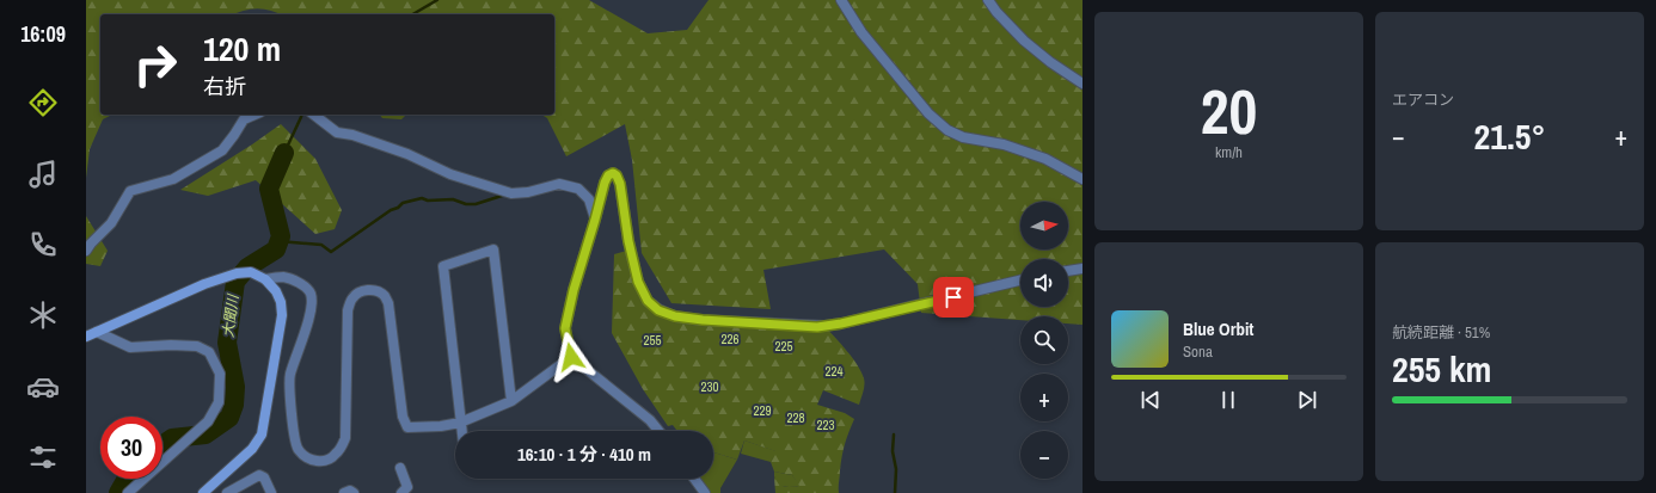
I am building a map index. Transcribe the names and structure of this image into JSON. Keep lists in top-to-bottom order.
{
  "water": ["大聞川"],
  "parks": [
    "226",
    "255",
    "225",
    "224",
    "230",
    "229",
    "228",
    "223"
  ],
  "north": "right",
  "page": {
    "tabs": "16:09",
    "tile": [
      ["20", "km/h"],
      "エアコン",
      ["航続距離 · 51%", "255 km"]
    ],
    "turn": ["120 m", "右折"],
    "heat": ["−", "21.5°", "+"],
    "map_buttons": ["+", "−"],
    "song": ["Blue Orbit", "Sona"],
    "limit": "30",
    "trip": "16:10 · 1 分 · 410 m"
  }
}
